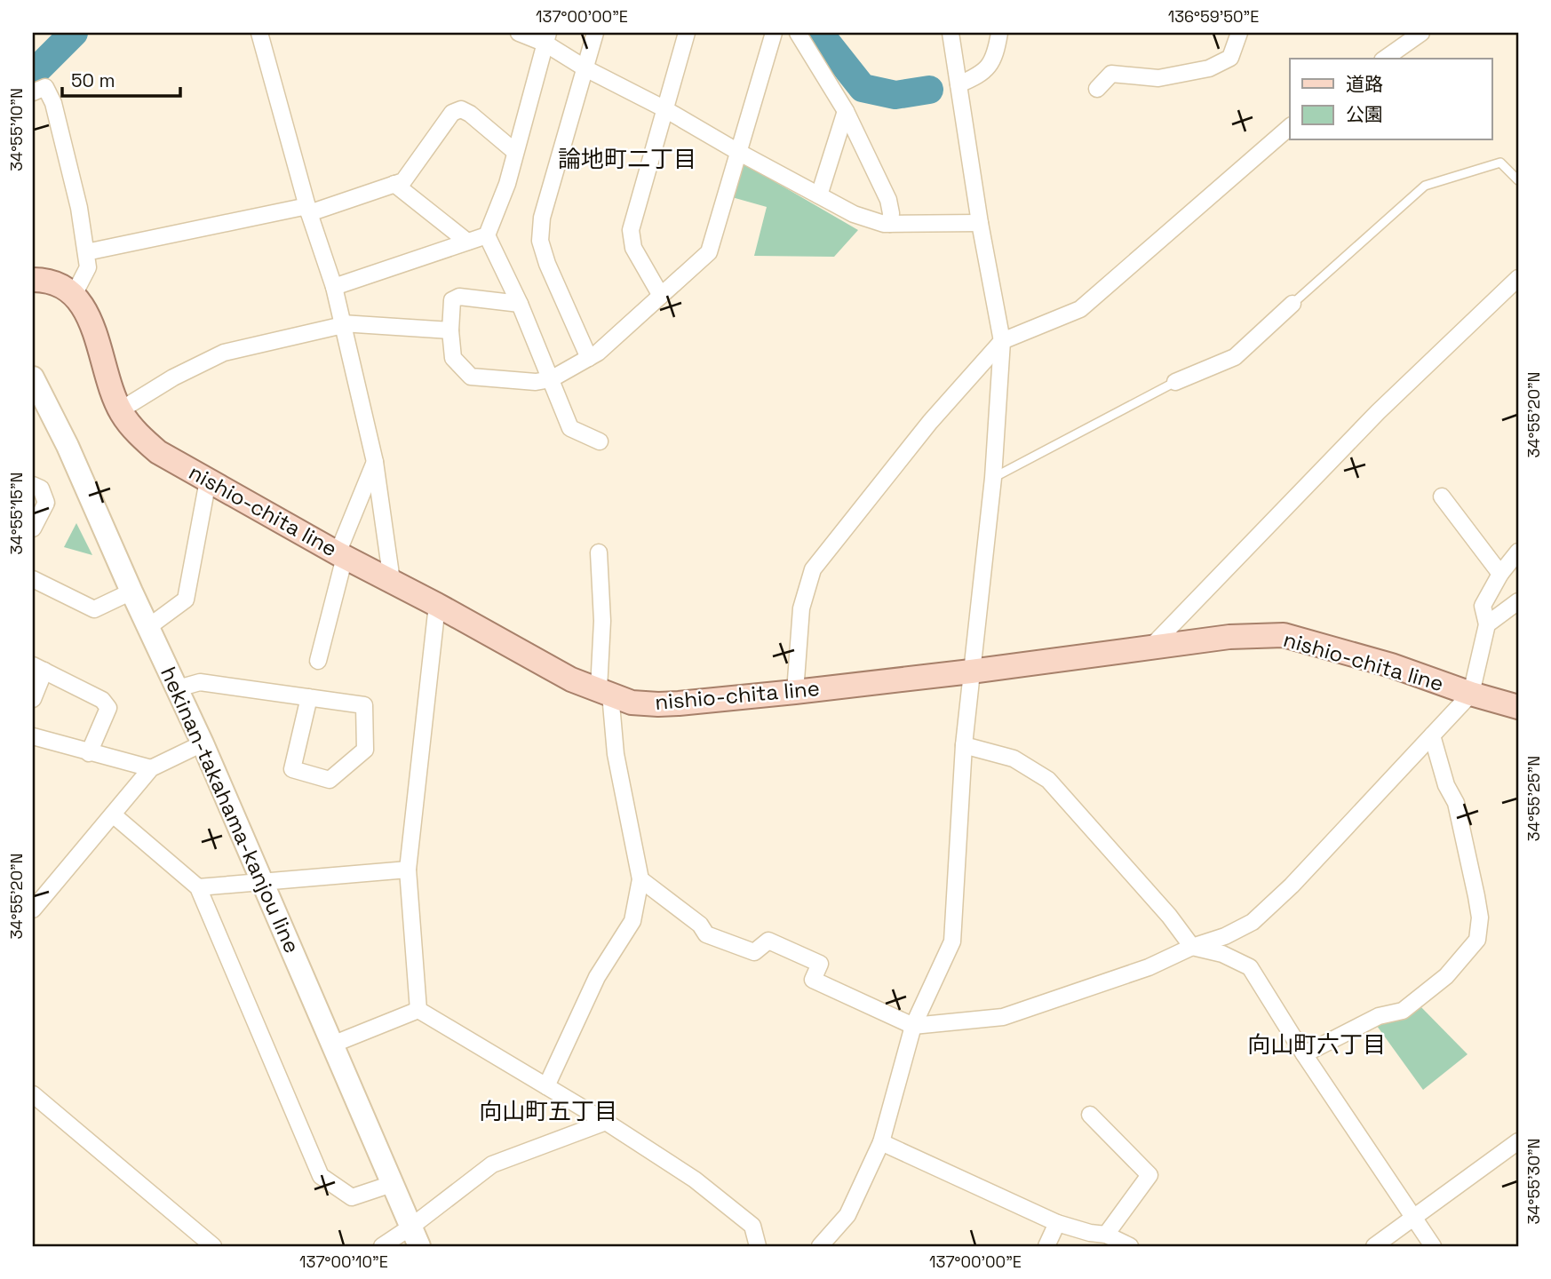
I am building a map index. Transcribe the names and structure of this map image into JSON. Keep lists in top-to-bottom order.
{
  "streets": {
    "main road": ["nishio-chita line", "hekinan-takahama-kanjou line"]
  },
  "districts": ["論地町二丁目", "向山町六丁目", "向山町五丁目"],
  "legend": ["道路", "公園"],
  "scale_bar": "50 m",
  "coordinates": [
    "137°00'00\"E",
    "136°59'50\"E",
    "34°55'10\"N",
    "34°55'20\"N",
    "34°55'15\"N",
    "34°55'25\"N",
    "34°55'30\"N",
    "137°00'10\"E"
  ]
}
